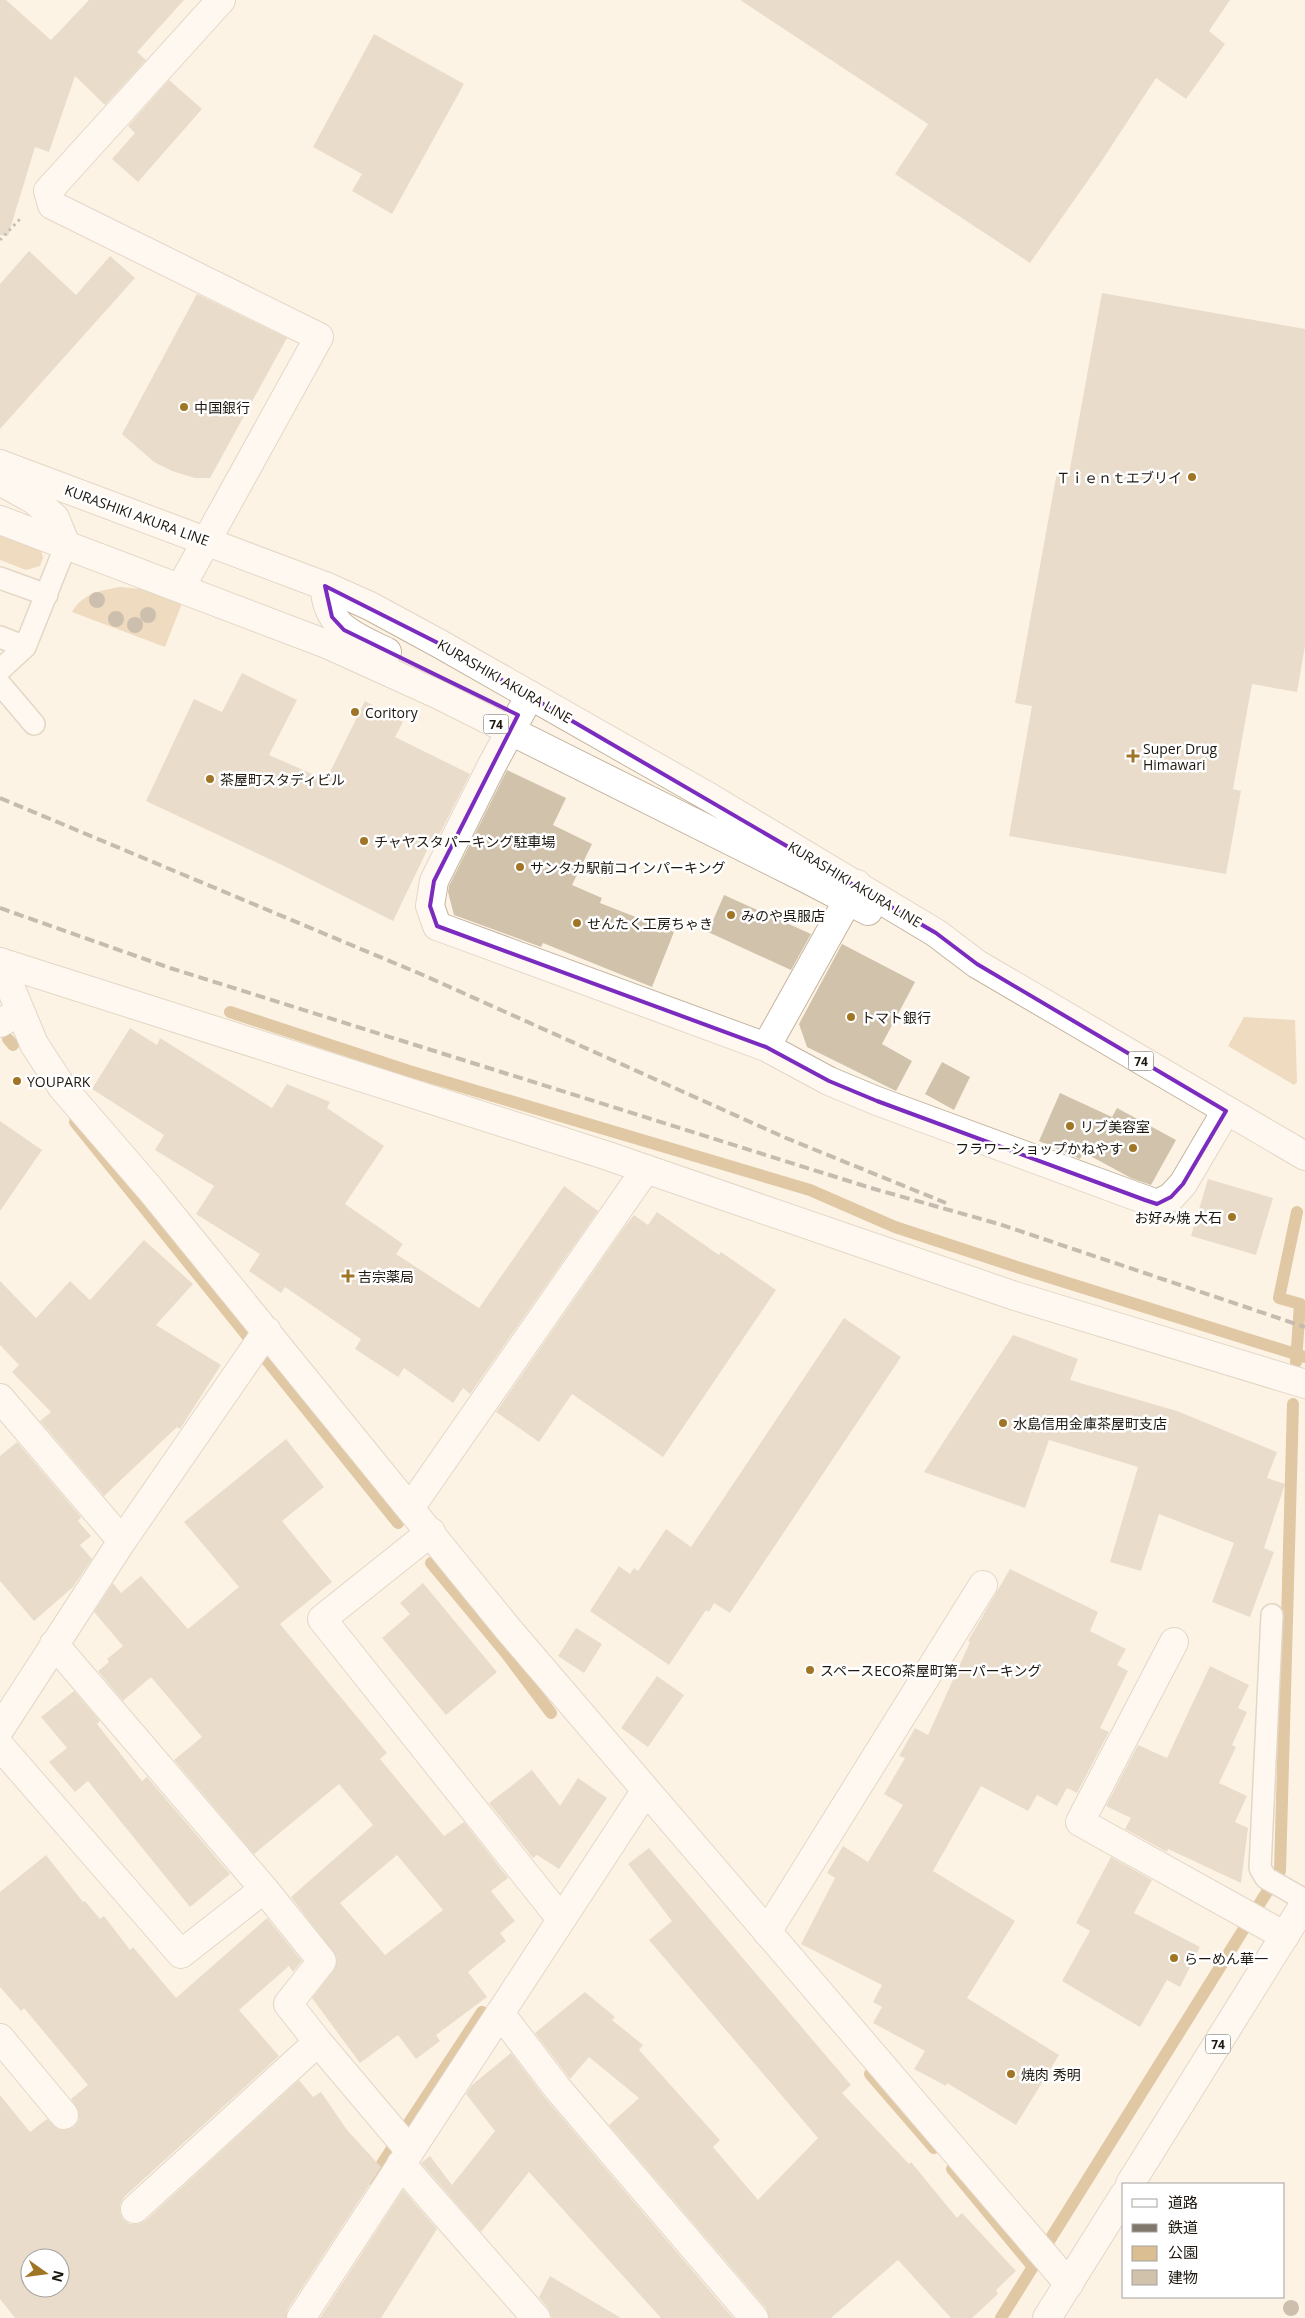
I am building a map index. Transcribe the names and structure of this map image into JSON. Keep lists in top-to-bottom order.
{
  "streets": {
    "street": ["KURASHIKI AKURA LINE", "74"]
  },
  "places": {
    "other": [
      "中国銀行",
      "Ｔｉｅｎｔエブリイ",
      "Coritory",
      "茶屋町スタディビル",
      "チャヤスタパーキング駐車場",
      "サンタカ駅前コインパーキング",
      "みのや呉服店",
      "せんたく工房ちゃき",
      "トマト銀行",
      "YOUPARK",
      "リブ美容室",
      "フラワーショップかねやす",
      "お好み焼 大石",
      "水島信用金庫茶屋町支店",
      "スペースECO茶屋町第一パーキング",
      "らーめん華一",
      "焼肉 秀明"
    ],
    "health": ["Super Drug Himawari", "吉宗薬局"]
  },
  "legend": [
    "道路",
    "鉄道",
    "公園",
    "建物"
  ],
  "north": "right"
}
